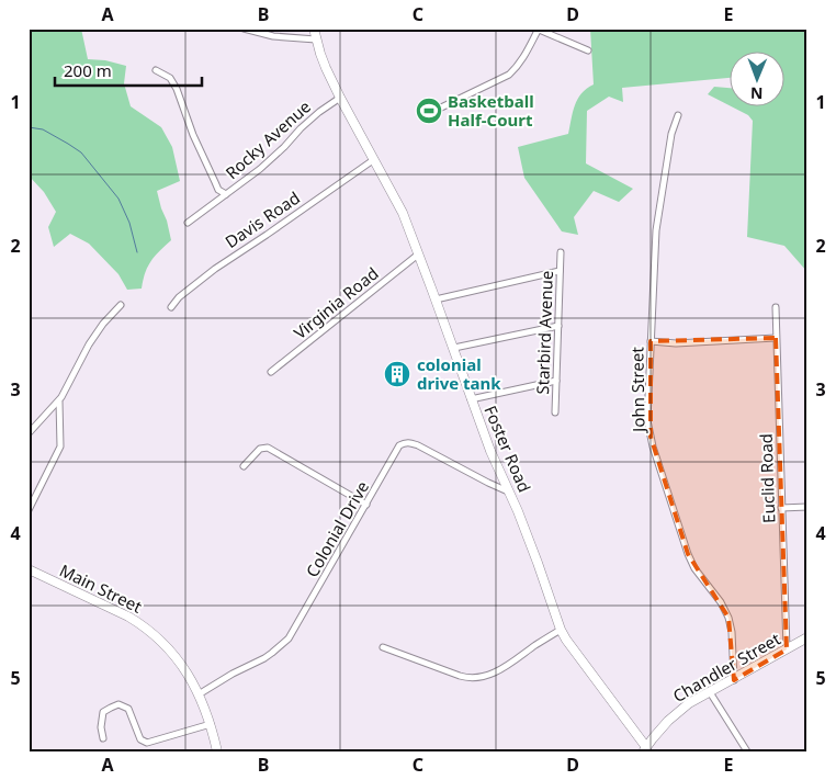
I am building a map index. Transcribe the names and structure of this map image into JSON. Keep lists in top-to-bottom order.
{
  "streets": {
    "street": [
      "Rocky Avenue",
      "Davis Road",
      "Virginia Road",
      "Starbird Avenue",
      "John Street",
      "Foster Road",
      "Euclid Road",
      "Colonial Drive",
      "Main Street",
      "Chandler Street"
    ]
  },
  "crossings": [
    ["Rocky Avenue", "Foster Road"],
    ["Davis Road", "Foster Road"],
    ["Virginia Road", "Foster Road"],
    ["John Street", "Chandler Street"],
    ["Foster Road", "Colonial Drive"],
    ["Foster Road", "Chandler Street"],
    ["Euclid Road", "Chandler Street"],
    ["Colonial Drive", "Main Street"]
  ],
  "places": {
    "sports": ["Basketball Half-Court"],
    "building": ["colonial drive tank"]
  },
  "scale_bar": "200 m",
  "north": "bottom",
  "grid": {
    "columns": [
      "A",
      "B",
      "C",
      "D",
      "E"
    ],
    "rows": [
      "1",
      "2",
      "3",
      "4",
      "5"
    ]
  }
}
